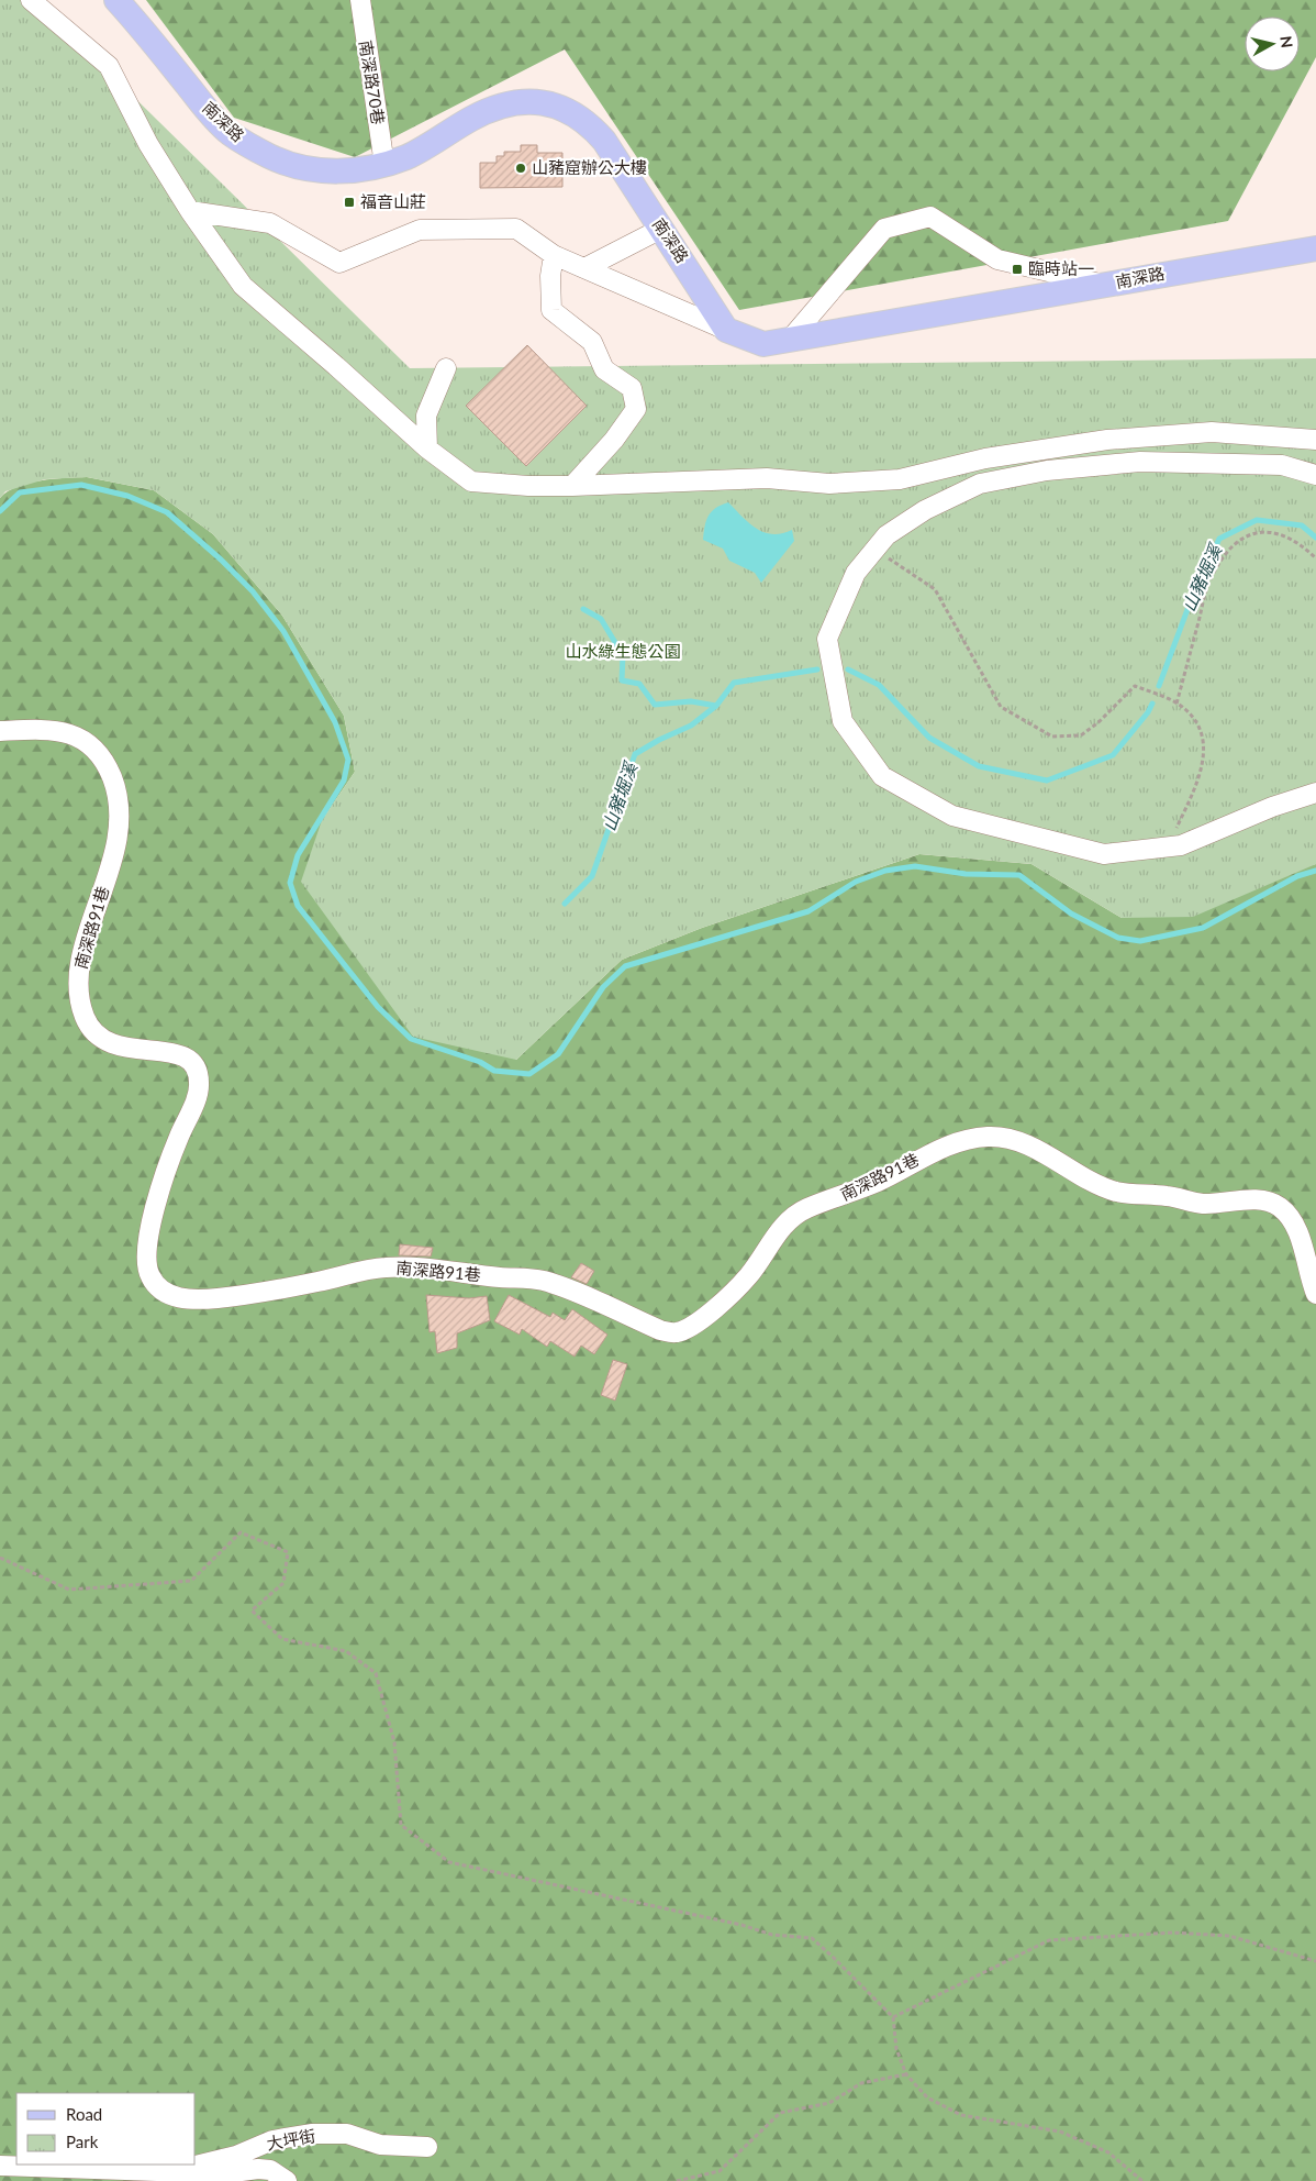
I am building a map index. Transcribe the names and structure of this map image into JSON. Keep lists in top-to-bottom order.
{
  "streets": {
    "main road": ["南深路"],
    "street": ["南深路70巷", "南深路91巷", "大坪街"]
  },
  "crossings": [
    ["南深路70巷", "南深路"]
  ],
  "water": ["山豬堀溪"],
  "parks": ["山水綠生態公園"],
  "places": {
    "other": ["山豬窟辦公大樓"],
    "transit": ["福音山莊", "臨時站一"]
  },
  "legend": ["Road", "Park"],
  "north": "right"
}
